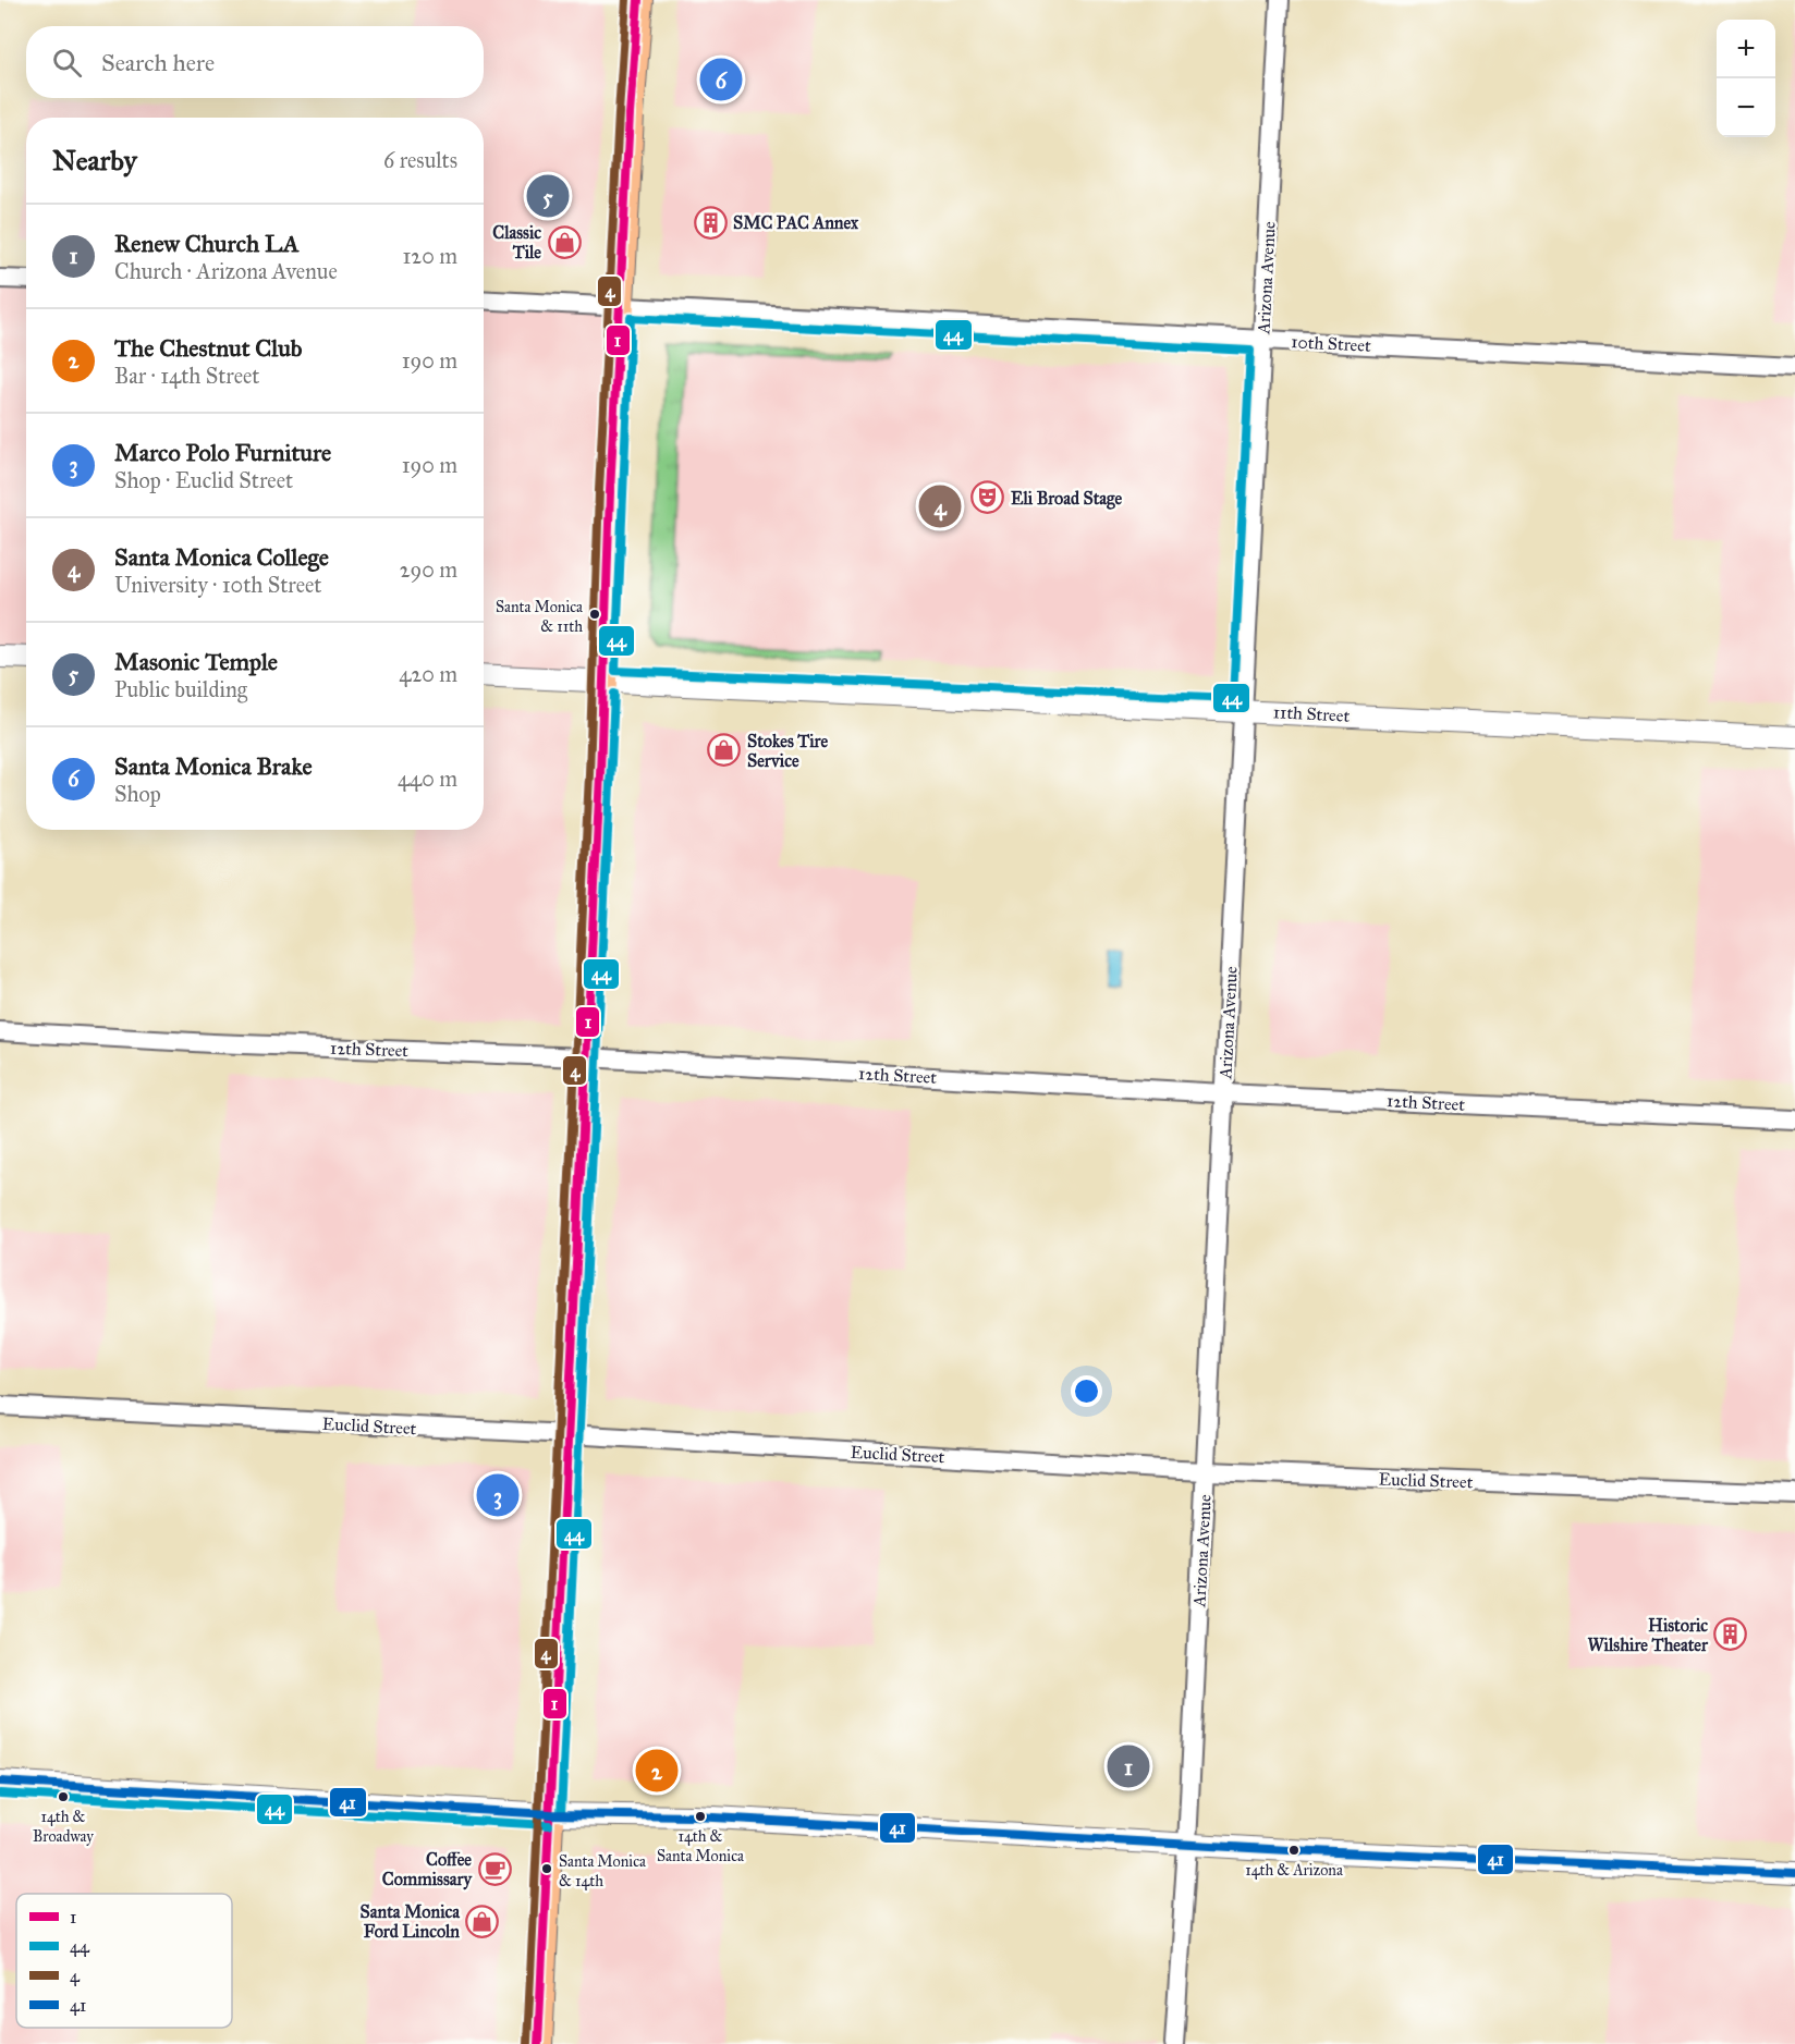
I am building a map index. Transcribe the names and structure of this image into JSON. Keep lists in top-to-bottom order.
{
  "streets": {
    "street": [
      "Arizona Avenue",
      "10th Street",
      "11th Street",
      "12th Street",
      "Euclid Street"
    ]
  },
  "crossings": [
    ["Arizona Avenue", "10th Street"],
    ["Arizona Avenue", "11th Street"],
    ["Arizona Avenue", "12th Street"],
    ["Arizona Avenue", "Euclid Street"]
  ],
  "places": {
    "building": ["SMC PAC Annex", "Historic Wilshire Theater"],
    "shop": ["Classic Tile", "Stokes Tire Service", "Santa Monica Ford Lincoln"],
    "theatre": ["Eli Broad Stage"],
    "other": [
      "Santa Monica & 11th",
      "14th & Broadway",
      "14th & Santa Monica",
      "14th & Arizona",
      "Santa Monica & 14th"
    ],
    "cafe": ["Coffee Commissary"]
  },
  "lines": [
    "transit line 1",
    "transit line 4",
    "transit line 44",
    "transit line 41"
  ],
  "legend": [
    "1",
    "44",
    "4",
    "41"
  ],
  "page": {
    "map_buttons": ["+", "−"],
    "search": "Search here",
    "pins": [
      "6",
      "5",
      "4",
      "3",
      "1",
      "2"
    ],
    "heading": ["Nearby", "6 results"],
    "list": [
      {
        "mark": "1",
        "name": "Renew Church LA",
        "note": "Church · Arizona Avenue",
        "value": "120 m"
      },
      {
        "mark": "2",
        "name": "The Chestnut Club",
        "note": "Bar · 14th Street",
        "value": "190 m"
      },
      {
        "mark": "3",
        "name": "Marco Polo Furniture",
        "note": "Shop · Euclid Street",
        "value": "190 m"
      },
      {
        "mark": "4",
        "name": "Santa Monica College",
        "note": "University · 10th Street",
        "value": "290 m"
      },
      {
        "mark": "5",
        "name": "Masonic Temple",
        "note": "Public building",
        "value": "420 m"
      },
      {
        "mark": "6",
        "name": "Santa Monica Brake",
        "note": "Shop",
        "value": "440 m"
      }
    ]
  }
}
